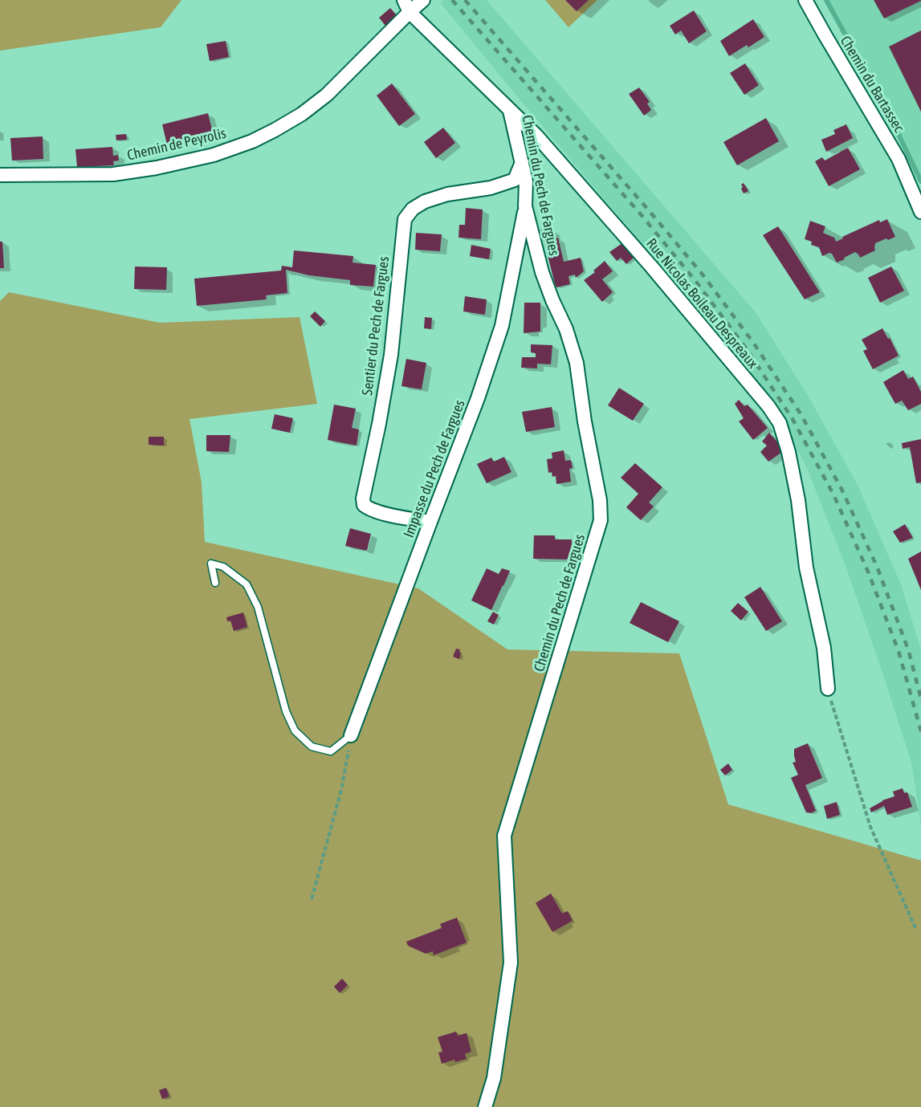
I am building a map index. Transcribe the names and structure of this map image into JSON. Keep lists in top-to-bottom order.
{
  "streets": {
    "street": [
      "Chemin du Bartassec",
      "Chemin de Peyrolis",
      "Chemin du Pech de Fargues",
      "Rue Nicolas Boileau Despreaux",
      "Sentier du Pech de Fargues",
      "Impasse du Pech de Fargues"
    ]
  },
  "crossings": [
    ["Chemin de Peyrolis", "Rue Nicolas Boileau Despreaux"],
    ["Chemin du Pech de Fargues", "Rue Nicolas Boileau Despreaux"],
    ["Chemin du Pech de Fargues", "Sentier du Pech de Fargues"],
    ["Chemin du Pech de Fargues", "Impasse du Pech de Fargues"],
    ["Sentier du Pech de Fargues", "Impasse du Pech de Fargues"]
  ]
}
